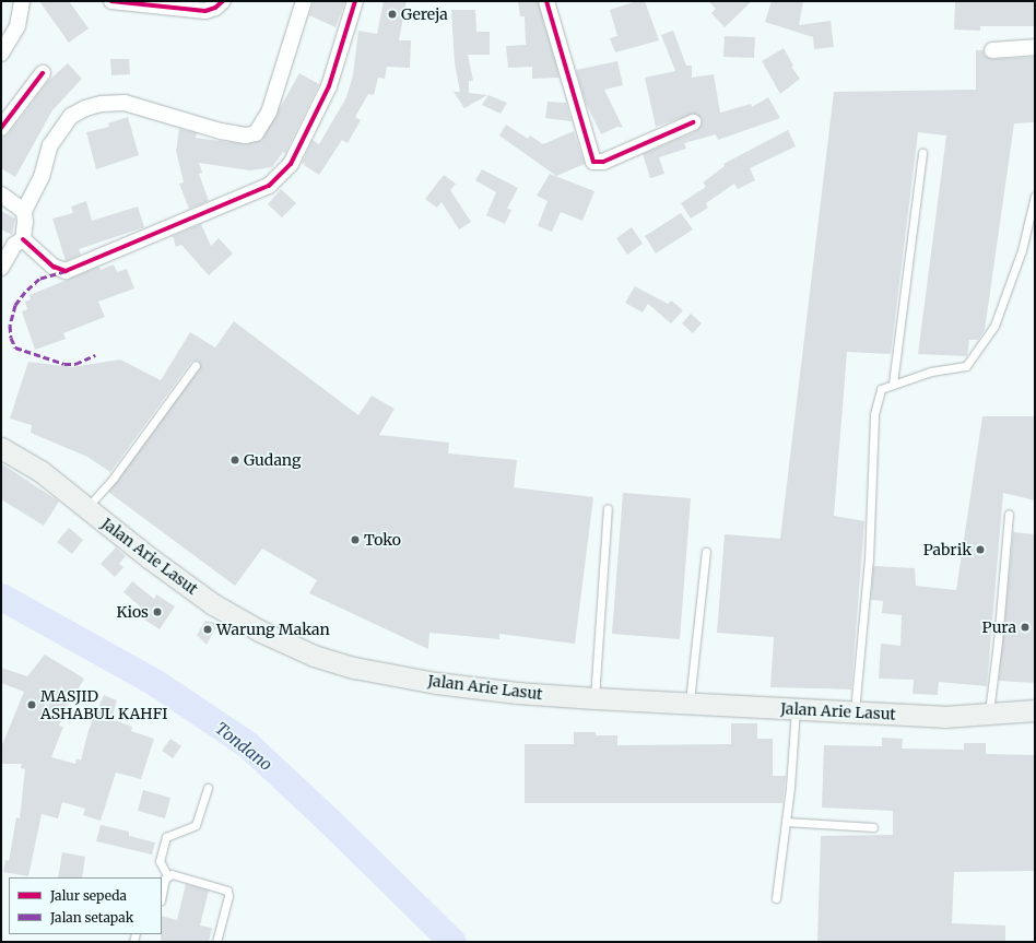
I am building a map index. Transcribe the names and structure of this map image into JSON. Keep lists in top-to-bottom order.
{
  "streets": {
    "main road": ["Jalan Arie Lasut"]
  },
  "water": ["Tondano"],
  "places": [
    "Gereja",
    "Gudang",
    "Toko",
    "Pabrik",
    "Kios",
    "Pura",
    "Warung Makan",
    "MASJID ASHABUL KAHFI"
  ],
  "legend": ["Jalur sepeda", "Jalan setapak"]
}
